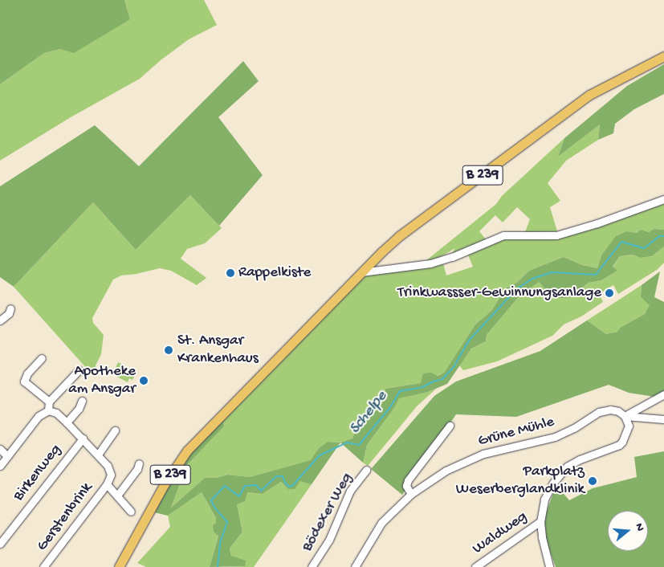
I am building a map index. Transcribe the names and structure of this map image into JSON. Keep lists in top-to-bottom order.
{
  "streets": {
    "main road": ["B 239"],
    "street": [
      "Grüne Mühle",
      "Birkenweg",
      "Bödexer Weg",
      "Gerstenbrink",
      "Waldweg"
    ]
  },
  "crossings": [
    ["Birkenweg", "Gerstenbrink"]
  ],
  "water": ["Schelpe"],
  "places": [
    "Rappelkiste",
    "Trinkwassser-Gewinnungsanlage",
    "St. Ansgar Krankenhaus",
    "Apotheke am Ansgar",
    "Parkplatz Weserberglandklinik"
  ],
  "north": "right"
}
